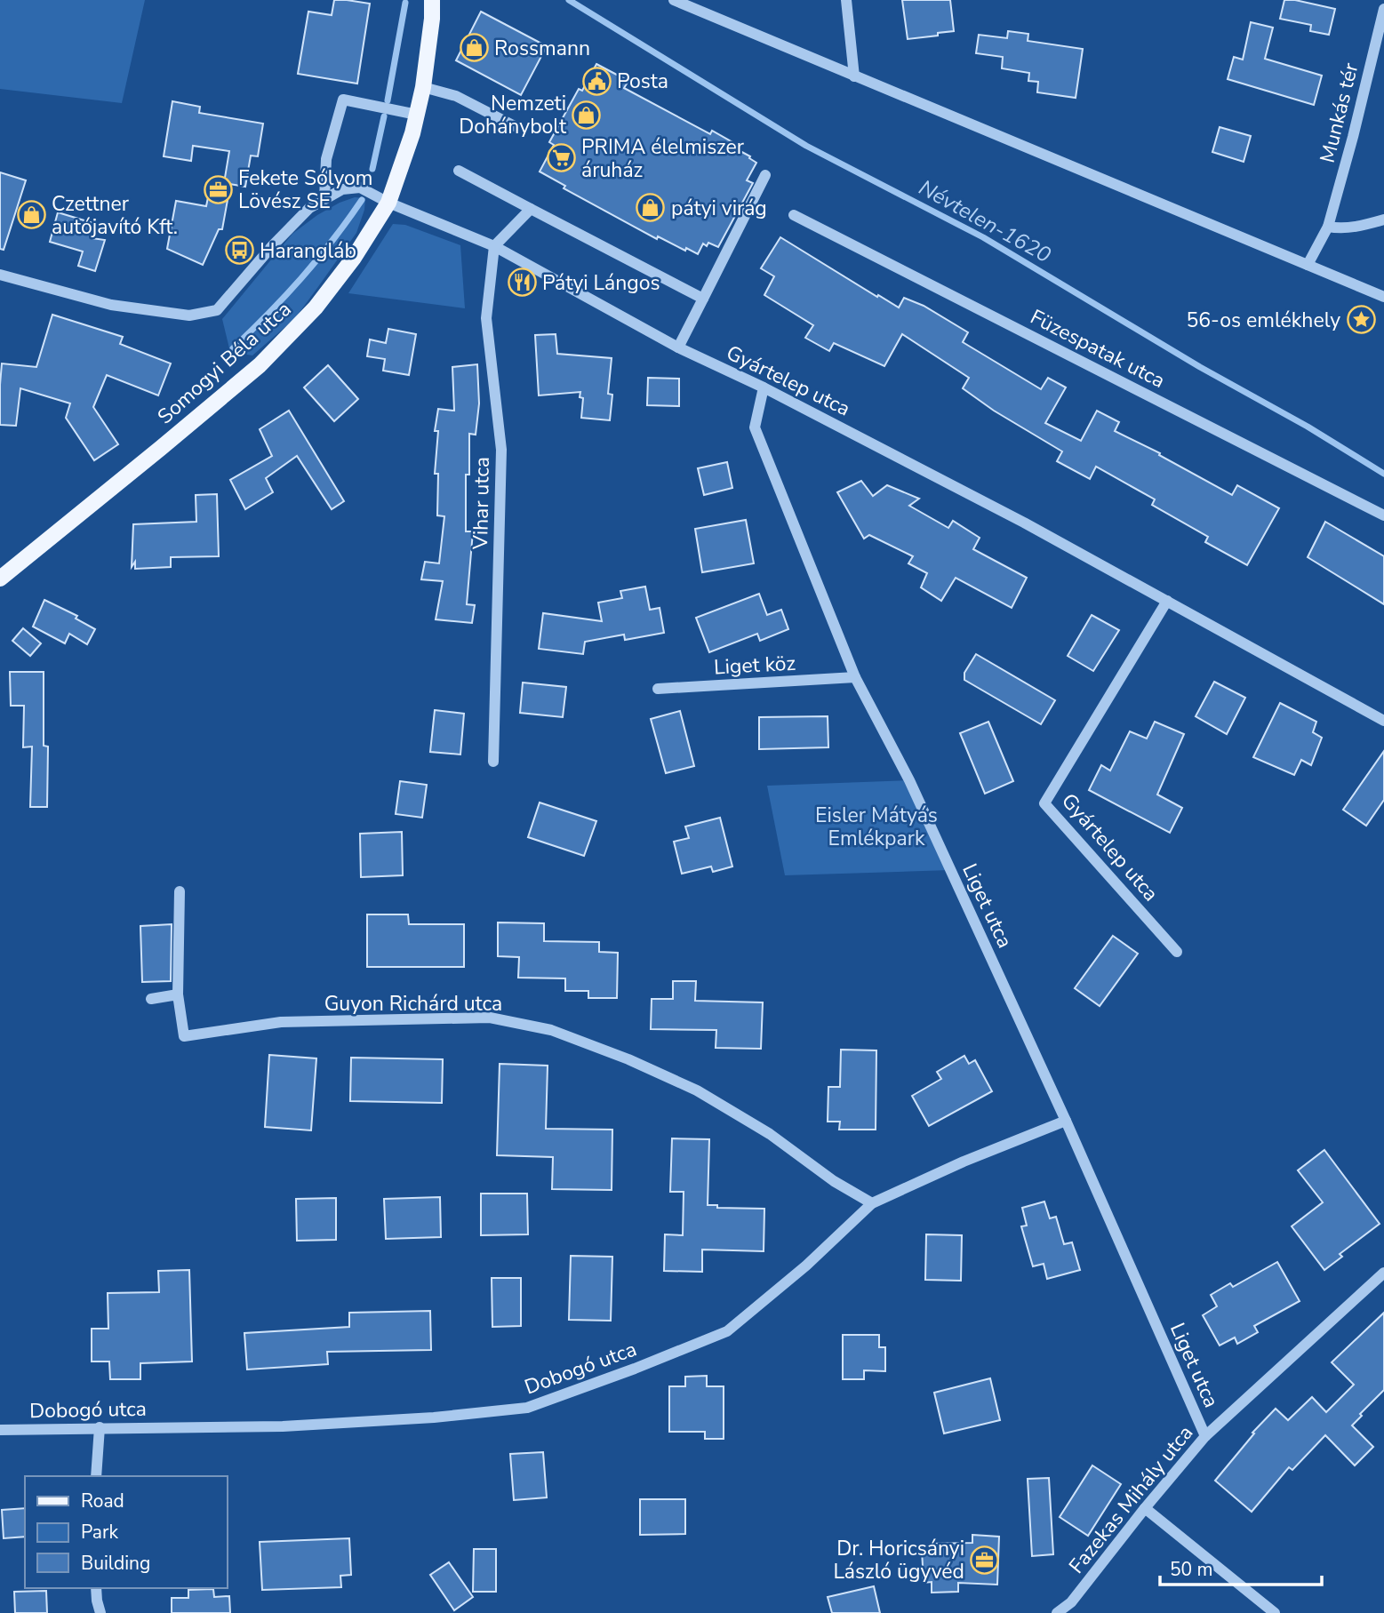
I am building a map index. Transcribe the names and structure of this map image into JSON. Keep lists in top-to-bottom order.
{
  "streets": {
    "main road": ["Somogyi Béla utca"],
    "street": [
      "Munkás tér",
      "Füzespatak utca",
      "Gyártelep utca",
      "Vihar utca",
      "Liget köz",
      "Liget utca",
      "Guyon Richárd utca",
      "Dobogó utca",
      "Fazekas Mihály utca"
    ]
  },
  "crossings": [
    ["Somogyi Béla utca", "Gyártelep utca"],
    ["Gyártelep utca", "Vihar utca"],
    ["Gyártelep utca", "Liget utca"],
    ["Liget köz", "Liget utca"],
    ["Liget utca", "Dobogó utca"],
    ["Liget utca", "Fazekas Mihály utca"],
    ["Guyon Richárd utca", "Dobogó utca"]
  ],
  "water": ["Névtelen-1620"],
  "parks": ["Eisler Mátyás Emlékpark"],
  "places": {
    "shop": [
      "Rossmann",
      "Nemzeti Dohánybolt",
      "pátyi virág",
      "Czettner autójavító Kft."
    ],
    "public building": ["Posta"],
    "supermarket": ["PRIMA élelmiszer áruház"],
    "office": ["Fekete Sólyom Lövész SE", "Dr. Horicsányi László ügyvéd"],
    "bus stop": ["Harangláb"],
    "restaurant": ["Pátyi Lángos"],
    "place": ["56-os emlékhely"]
  },
  "legend": ["Road", "Park", "Building"],
  "scale_bar": "50 m"
}
